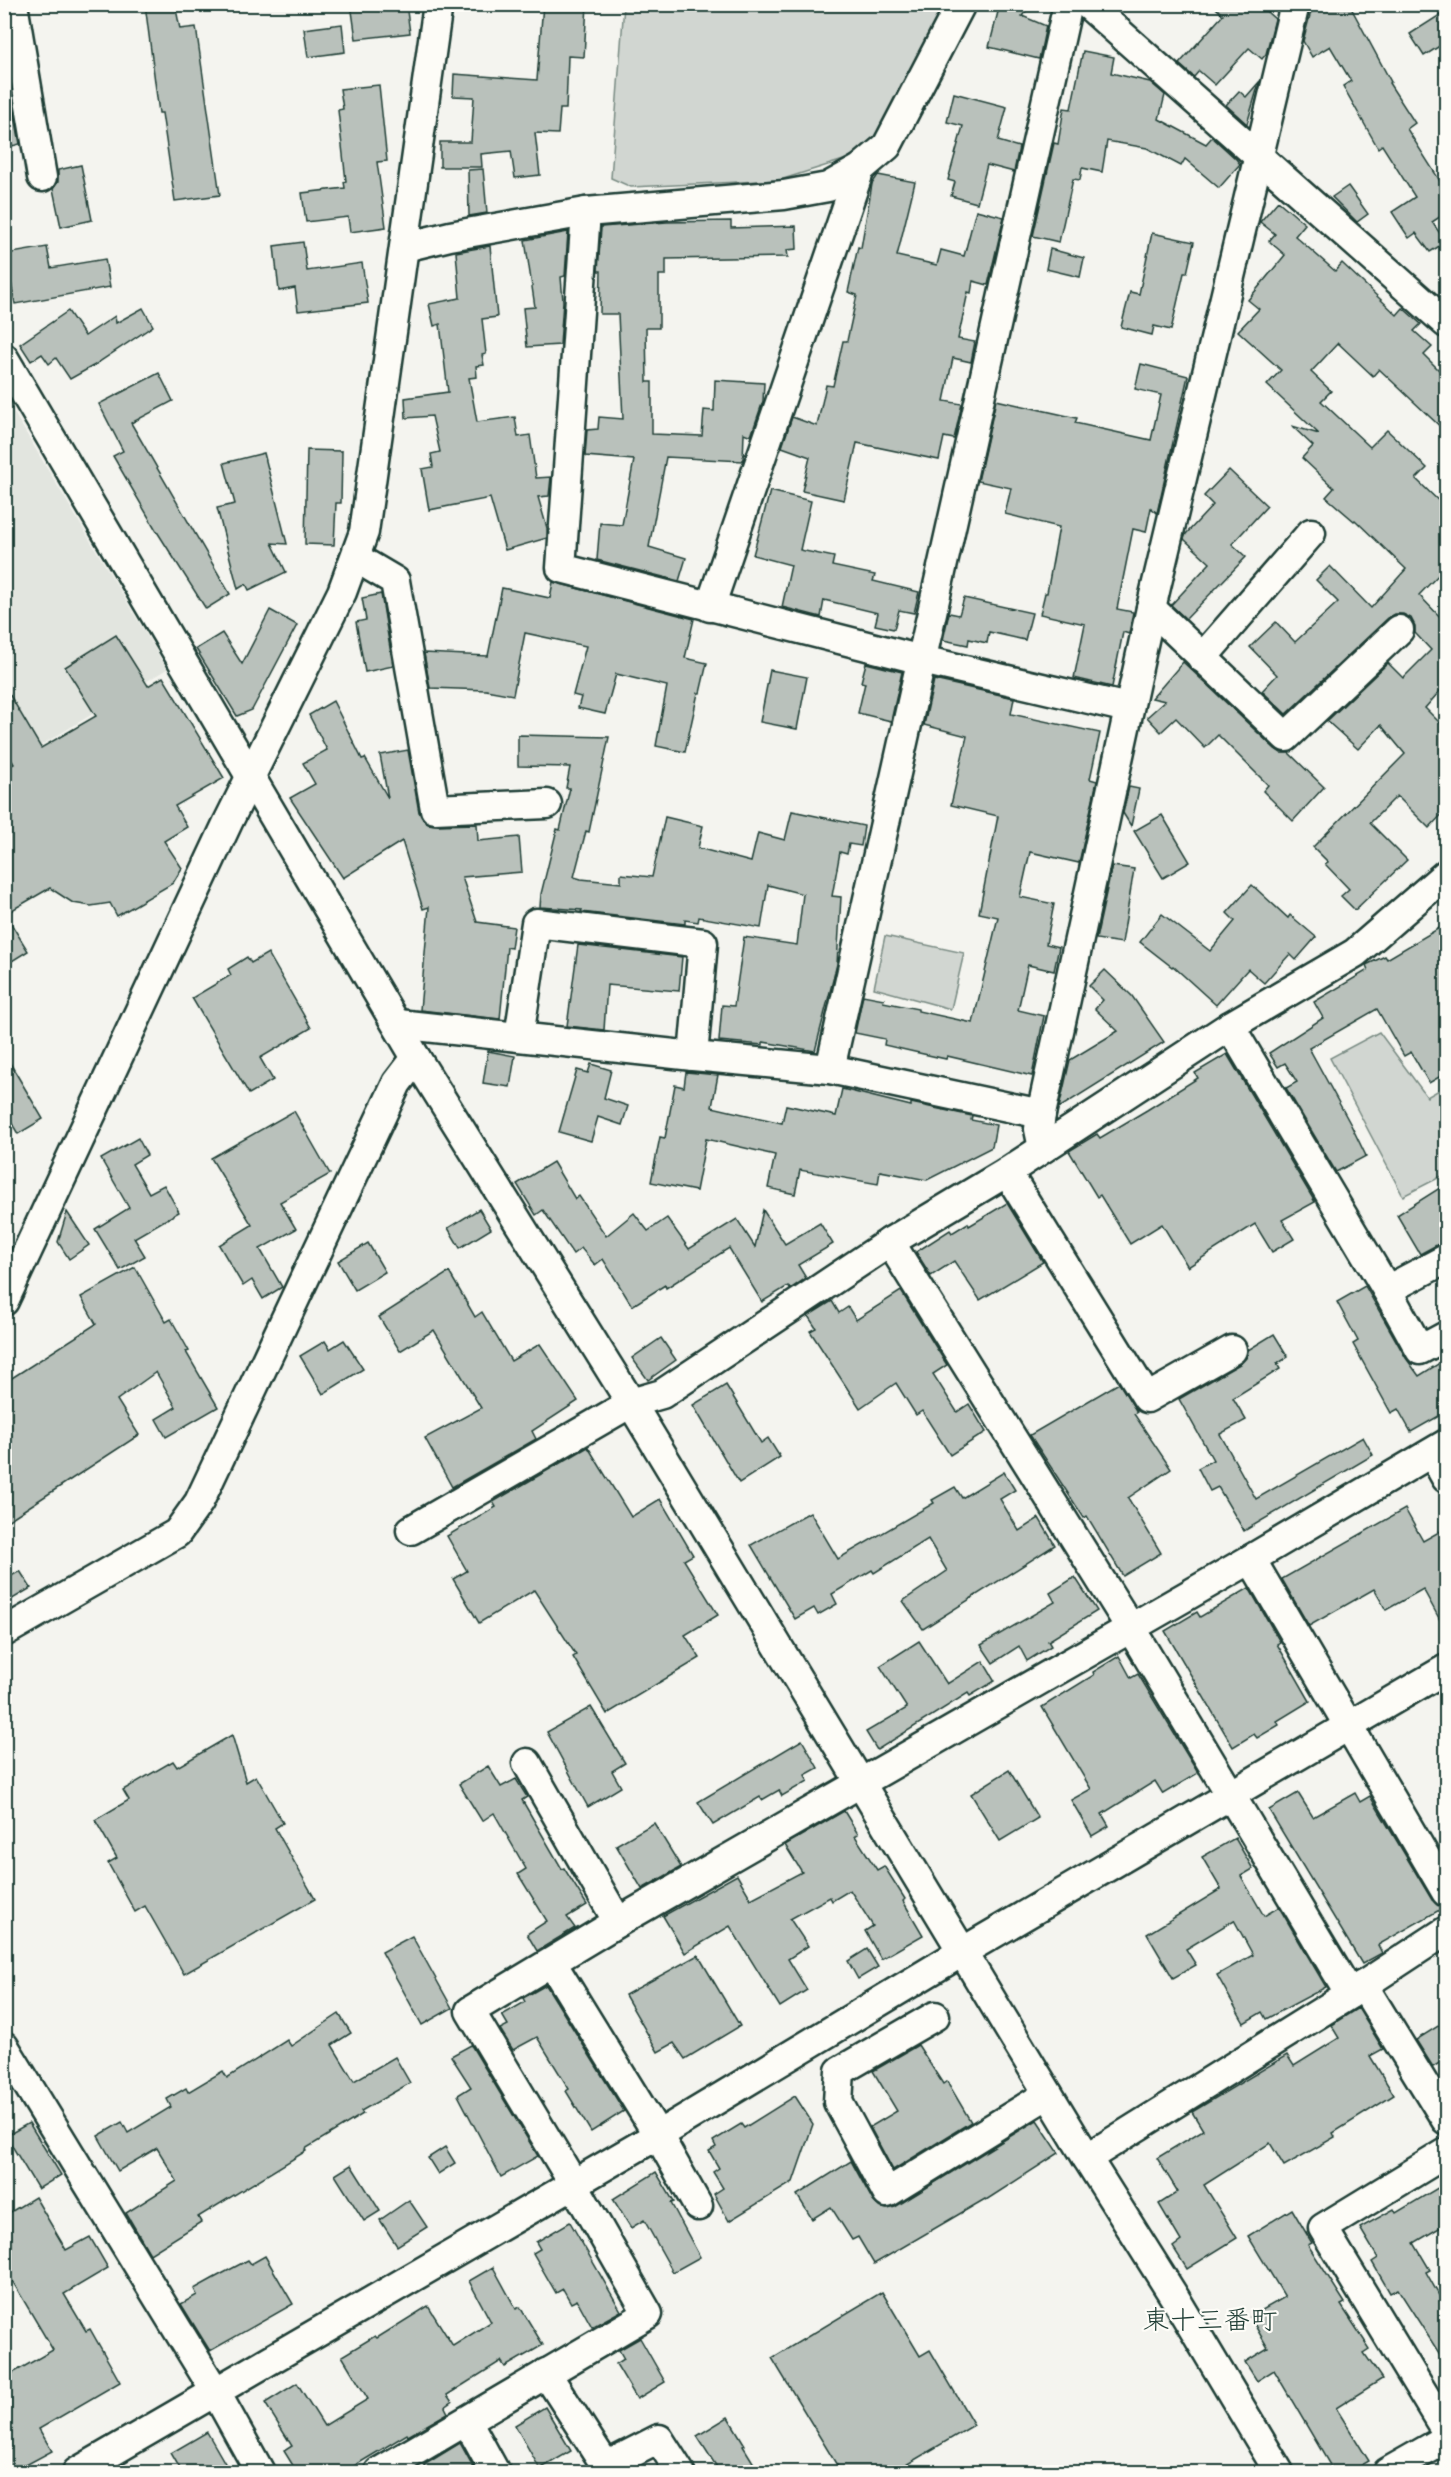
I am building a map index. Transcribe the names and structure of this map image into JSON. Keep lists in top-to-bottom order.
{
  "districts": ["東十三番町"]
}
